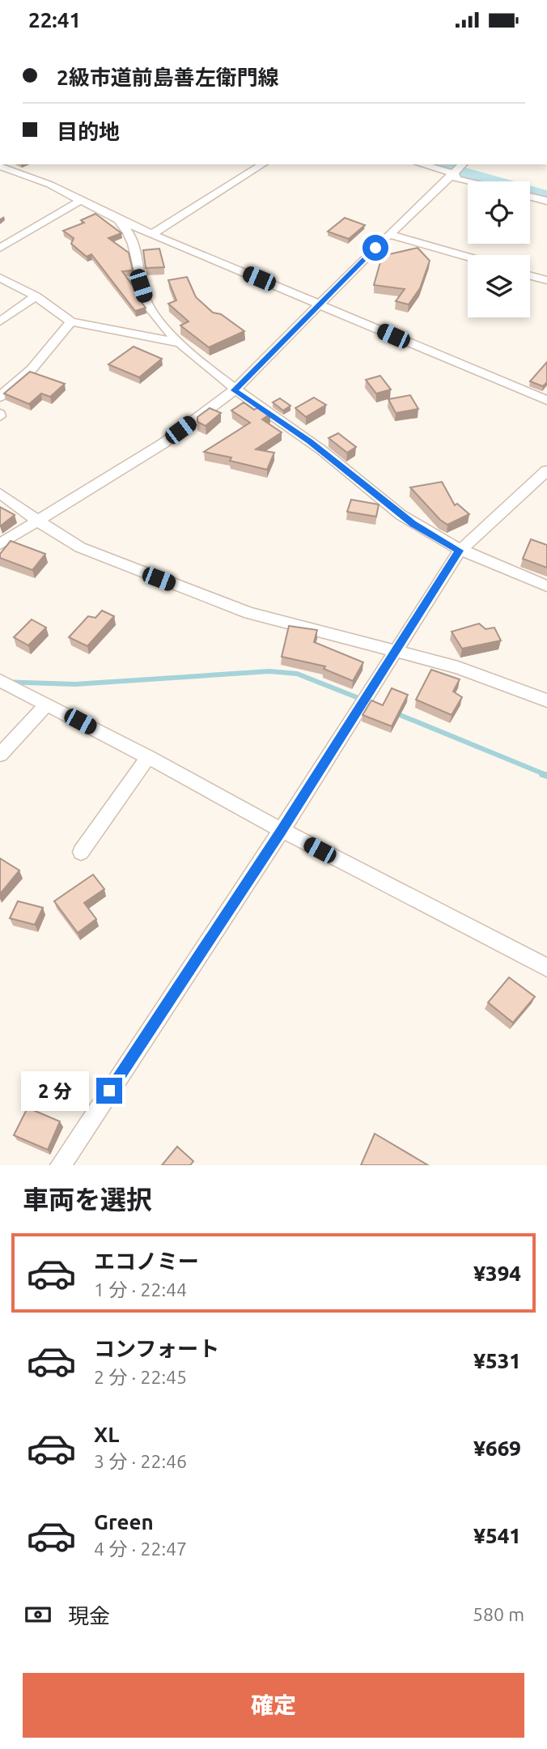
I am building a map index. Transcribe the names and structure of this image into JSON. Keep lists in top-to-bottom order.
{
  "page": {
    "status": "22:41",
    "banner": ["2級市道前島善左衛門線", "目的地"],
    "bubble": "2 分",
    "heading": "車両を選択",
    "list": [
      {
        "name": "エコノミー",
        "note": "1 分 · 22:44",
        "value": "¥394"
      },
      {
        "name": "コンフォート",
        "note": "2 分 · 22:45",
        "value": "¥531"
      },
      {
        "name": "XL",
        "note": "3 分 · 22:46",
        "value": "¥669"
      },
      {
        "name": "Green",
        "note": "4 分 · 22:47",
        "value": "¥541"
      }
    ],
    "pay": ["現金", "580 m"],
    "buttons": "確定"
  }
}
